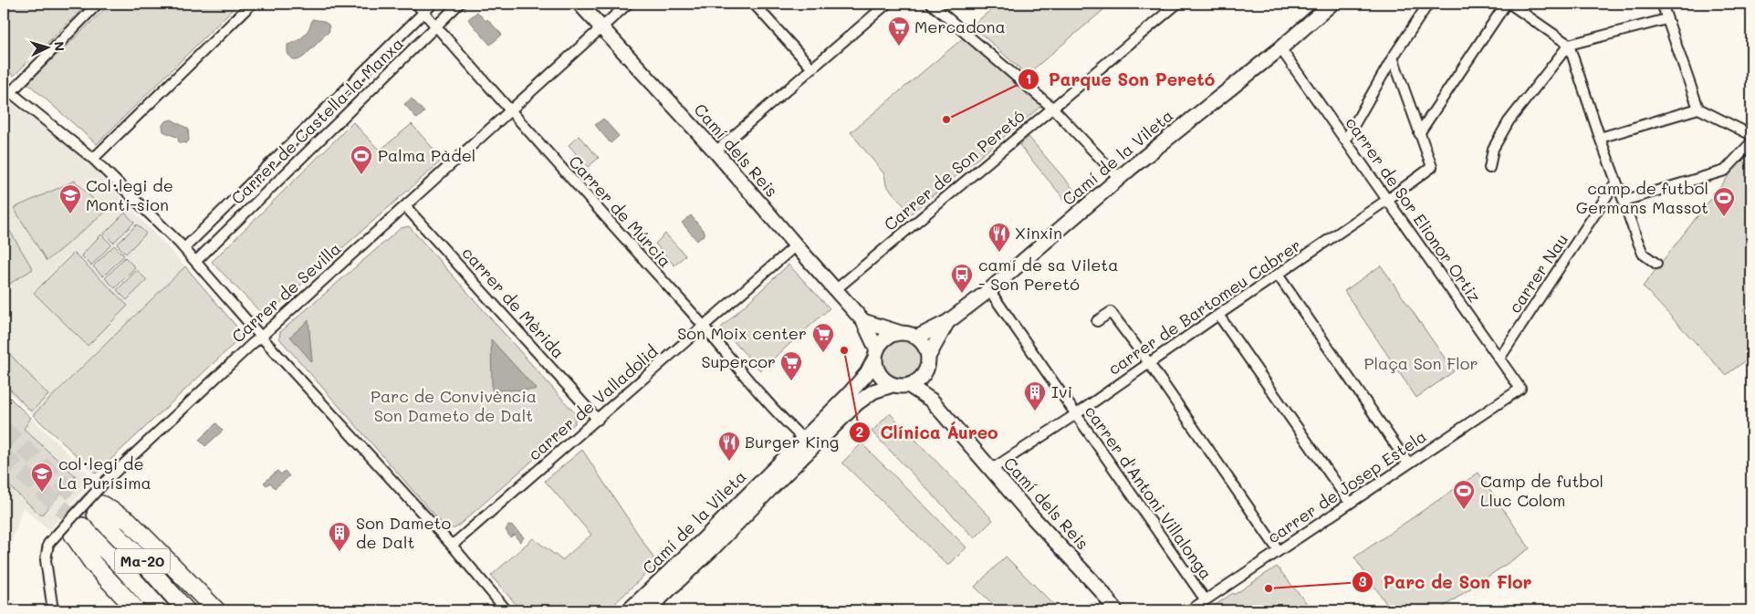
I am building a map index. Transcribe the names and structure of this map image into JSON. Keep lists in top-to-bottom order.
{
  "streets": {
    "highway": ["Ma-20"],
    "street": [
      "Carrer de Castella-la Manxa",
      "Camí dels Reis",
      "Camí de la Vileta",
      "Carrer de Son Peretó",
      "carrer de Sor Elionor Ortiz",
      "Carrer de Múrcia",
      "carrer Nau",
      "Carrer de Sevilla",
      "carrer de Mèrida",
      "carrer de Bartomeu Cabrer",
      "carrer de Valladolid",
      "carrer de Josep Estela",
      "carrer d'Antoni Villalonga"
    ]
  },
  "crossings": [
    ["Carrer de Castella-la Manxa", "Carrer de Múrcia"],
    ["Camí dels Reis", "Camí de la Vileta"],
    ["Camí dels Reis", "Carrer de Son Peretó"],
    ["Camí dels Reis", "Carrer de Sevilla"],
    ["Camí dels Reis", "carrer de Bartomeu Cabrer"],
    ["Camí dels Reis", "carrer de Valladolid"],
    ["Camí de la Vileta", "carrer de Sor Elionor Ortiz"],
    ["Camí de la Vileta", "Carrer de Múrcia"],
    ["Camí de la Vileta", "carrer d'Antoni Villalonga"],
    ["carrer de Sor Elionor Ortiz", "carrer Nau"],
    ["carrer de Sor Elionor Ortiz", "carrer de Bartomeu Cabrer"],
    ["carrer de Sor Elionor Ortiz", "carrer de Josep Estela"],
    ["Carrer de Múrcia", "Carrer de Sevilla"],
    ["Carrer de Múrcia", "carrer de Valladolid"],
    ["Carrer de Sevilla", "carrer de Mèrida"],
    ["carrer de Mèrida", "carrer de Valladolid"],
    ["carrer de Bartomeu Cabrer", "carrer d'Antoni Villalonga"],
    ["carrer de Josep Estela", "carrer d'Antoni Villalonga"]
  ],
  "parks": ["Plaça Son Flor", "Parc de Convivència Son Dameto de Dalt"],
  "places": {
    "supermarket": ["Mercadona", "Son Moix center", "Supercor"],
    "other": ["Parque Son Peretó", "Clínica Áureo", "Parc de Son Flor"],
    "sports": ["Palma Pàdel", "camp de futbol Germans Massot", "Camp de futbol Lluc Colom"],
    "school or university": ["Col·legi de Monti-sion", "col·legi de La Purísima"],
    "restaurant": ["Xinxin", "Burger King"],
    "bus stop": ["camí de sa Vileta - Son Peretó"],
    "building": ["Ivi", "Son Dameto de Dalt"]
  },
  "north": "right"
}
